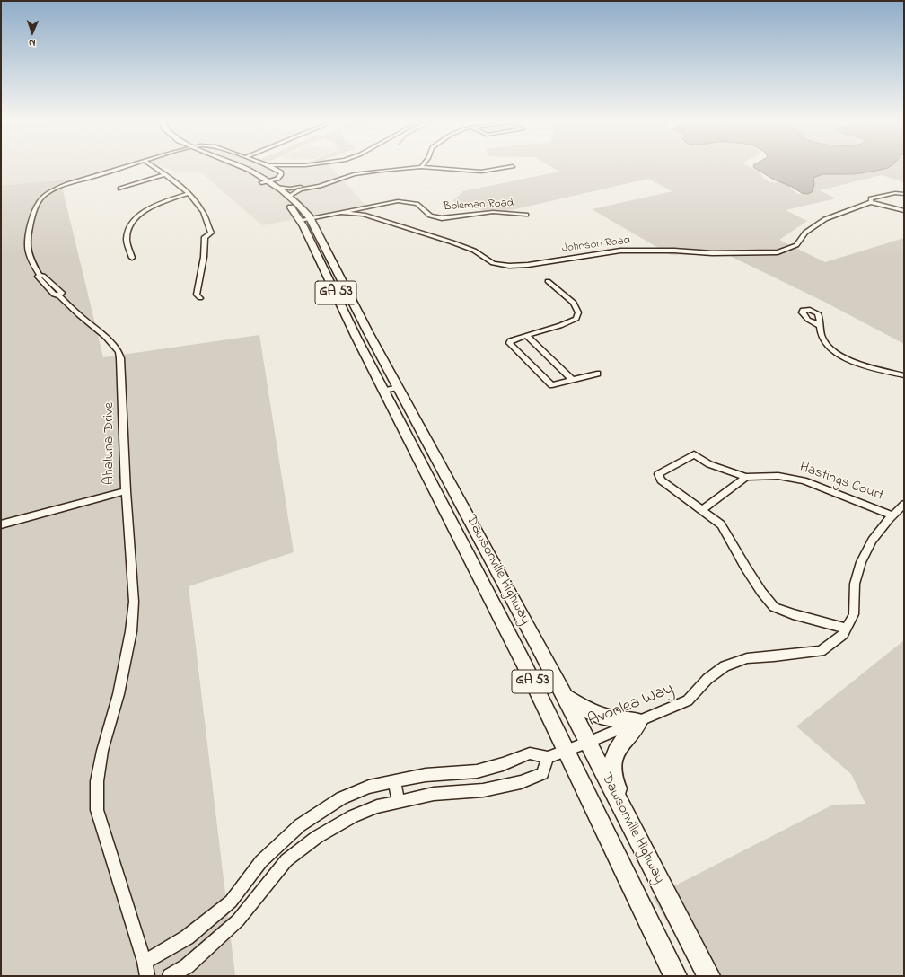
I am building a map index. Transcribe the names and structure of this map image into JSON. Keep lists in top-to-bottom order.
{
  "streets": {
    "main road": ["GA 53", "Dawsonville Highway"],
    "street": [
      "Boleman Road",
      "Johnson Road",
      "Ahaluna Drive",
      "Hastings Court",
      "Avonlea Way"
    ]
  },
  "crossings": [
    ["Boleman Road", "Johnson Road"],
    ["Boleman Road", "Dawsonville Highway"],
    ["GA 53", "Dawsonville Highway"],
    ["Hastings Court", "Avonlea Way"],
    ["Dawsonville Highway", "Avonlea Way"]
  ],
  "north": "bottom"
}
